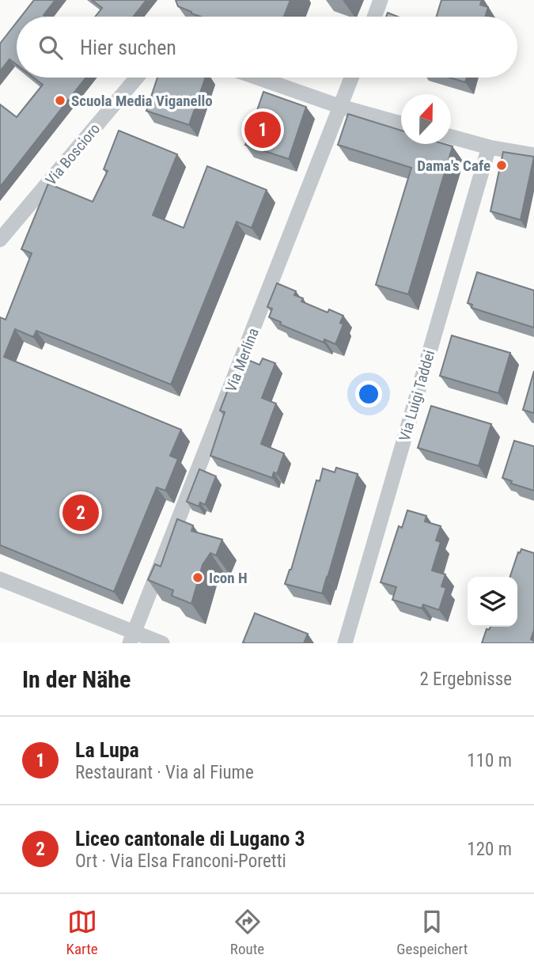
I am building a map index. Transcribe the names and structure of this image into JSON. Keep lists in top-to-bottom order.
{
  "streets": {
    "street": ["Via Boscioro", "Via Merlina", "Via Luigi Taddei"]
  },
  "places": ["Scuola Media Viganello", "Dama's Cafe", "Icon H"],
  "north": "top",
  "page": {
    "search": "Hier suchen",
    "pins": ["1", "2"],
    "heading": ["In der Nähe", "2 Ergebnisse"],
    "list": [
      {
        "mark": "1",
        "name": "La Lupa",
        "note": "Restaurant · Via al Fiume",
        "value": "110 m"
      },
      {
        "mark": "2",
        "name": "Liceo cantonale di Lugano 3",
        "note": "Ort · Via Elsa Franconi-Poretti",
        "value": "120 m"
      }
    ],
    "nav": ["Karte", "Route", "Gespeichert"]
  }
}
